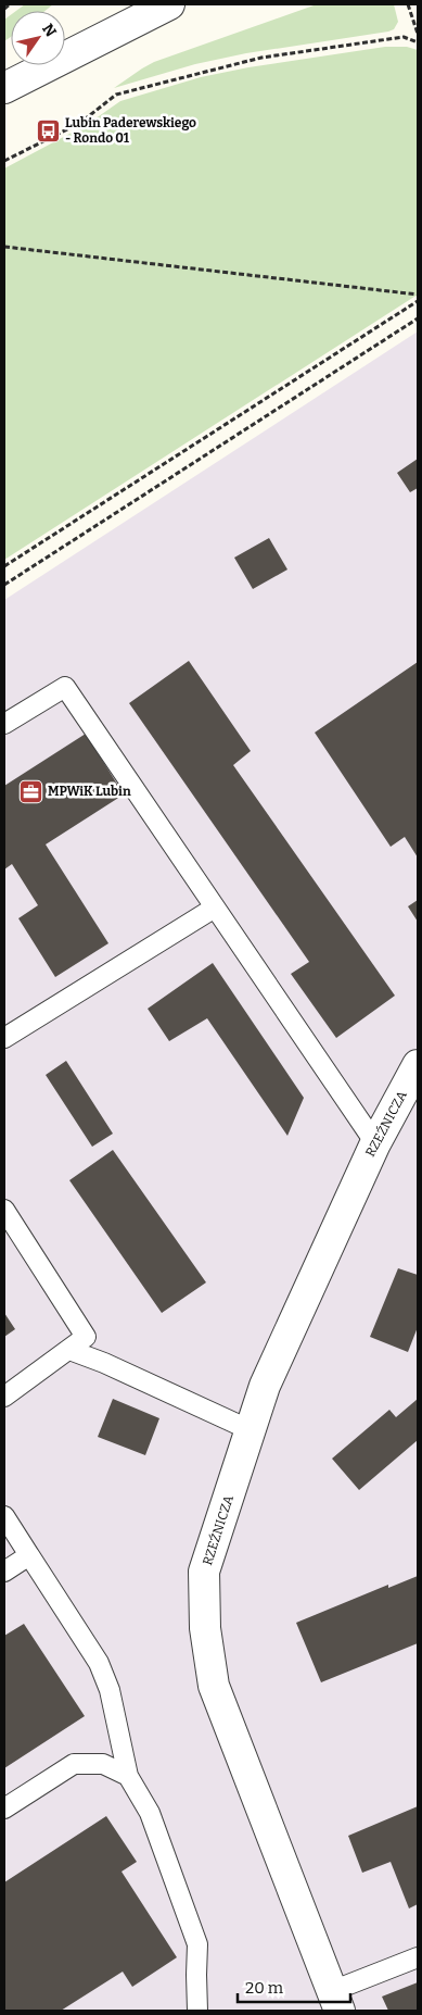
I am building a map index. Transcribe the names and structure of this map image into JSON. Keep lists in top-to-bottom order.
{
  "streets": {
    "street": ["RZEŹNICZA"]
  },
  "places": {
    "bus stop": ["Lubin Paderewskiego - Rondo 01"],
    "office": ["MPWiK Lubin"]
  },
  "scale_bar": "20 m",
  "north": "top right"
}
